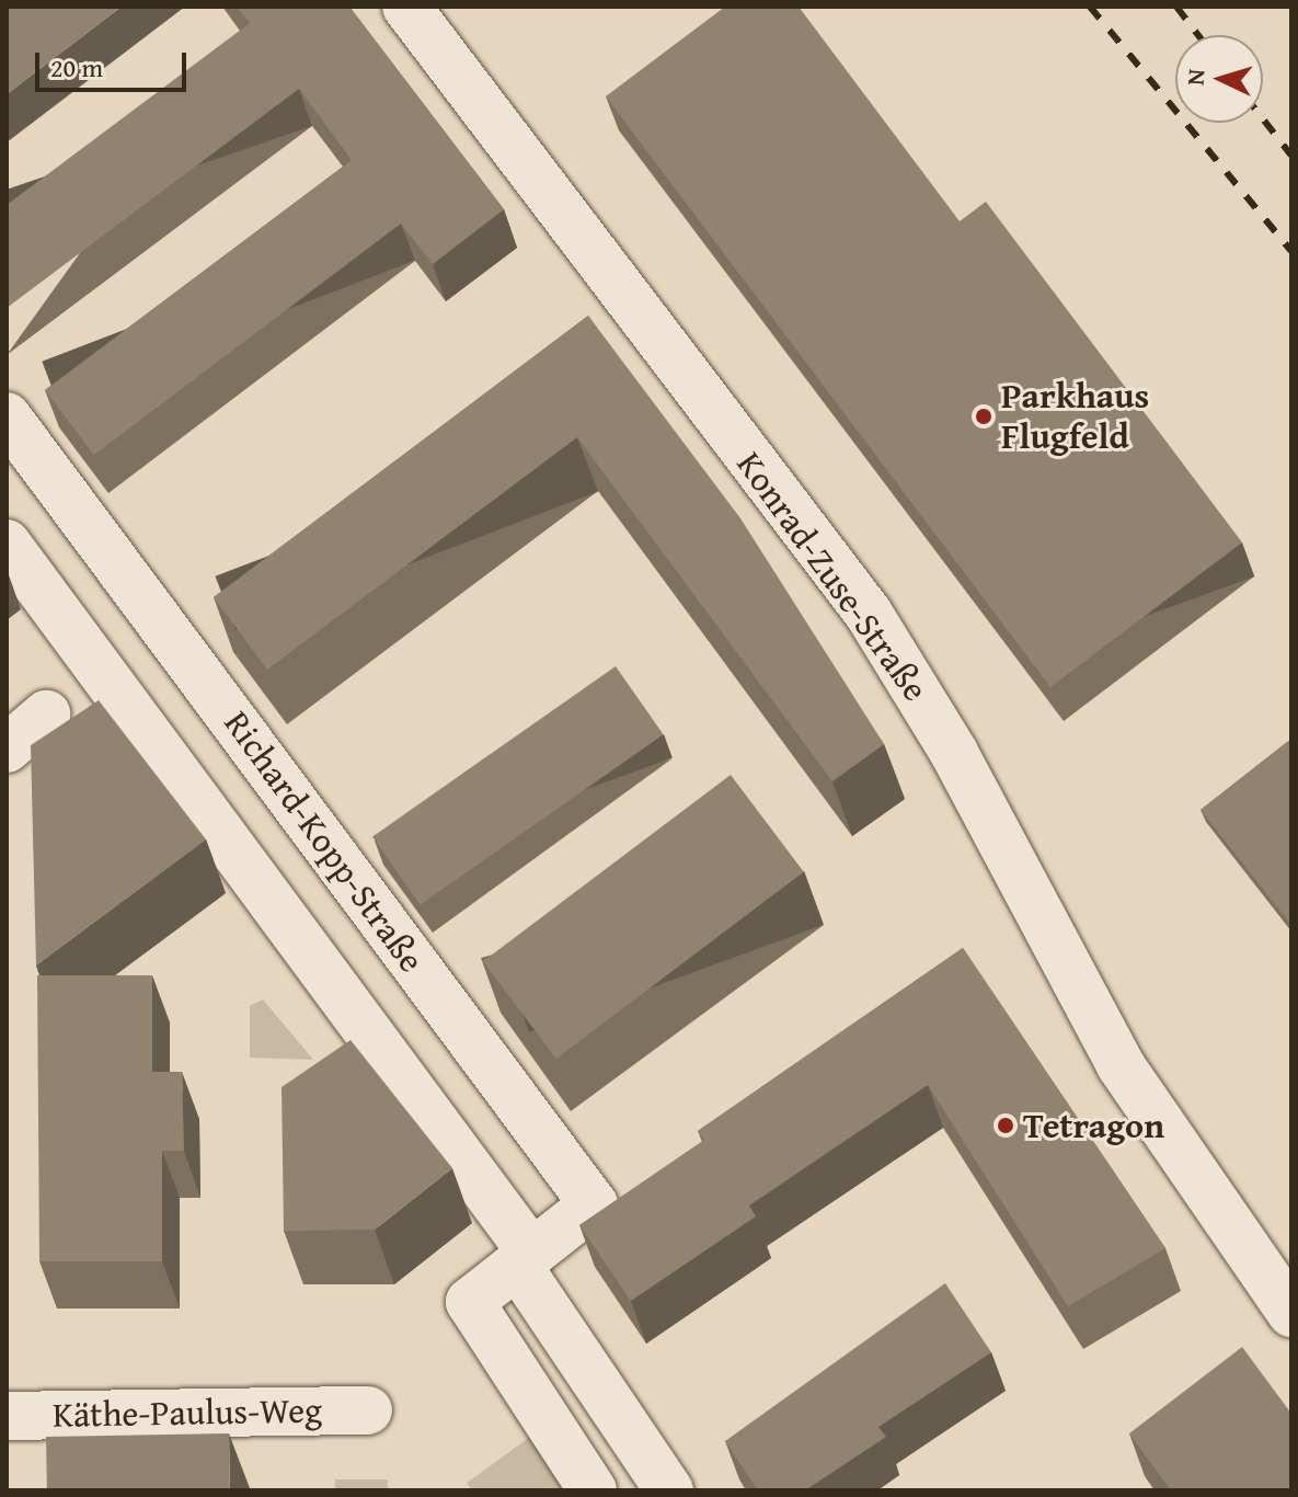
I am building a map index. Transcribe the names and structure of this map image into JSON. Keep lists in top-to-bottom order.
{
  "streets": {
    "street": ["Konrad-Zuse-Straße", "Richard-Kopp-Straße", "Käthe-Paulus-Weg"]
  },
  "places": ["Parkhaus Flugfeld", "Tetragon"],
  "scale_bar": "20 m",
  "north": "left"
}
